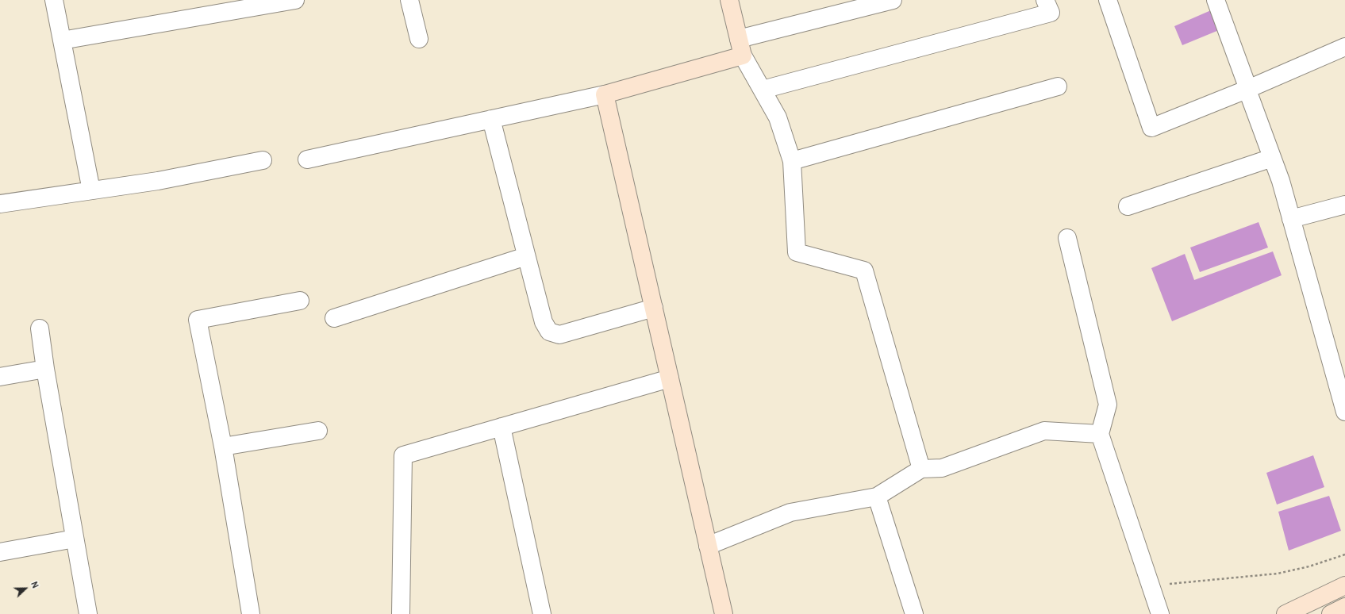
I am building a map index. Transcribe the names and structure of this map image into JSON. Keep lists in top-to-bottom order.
{
  "north": "right"
}
